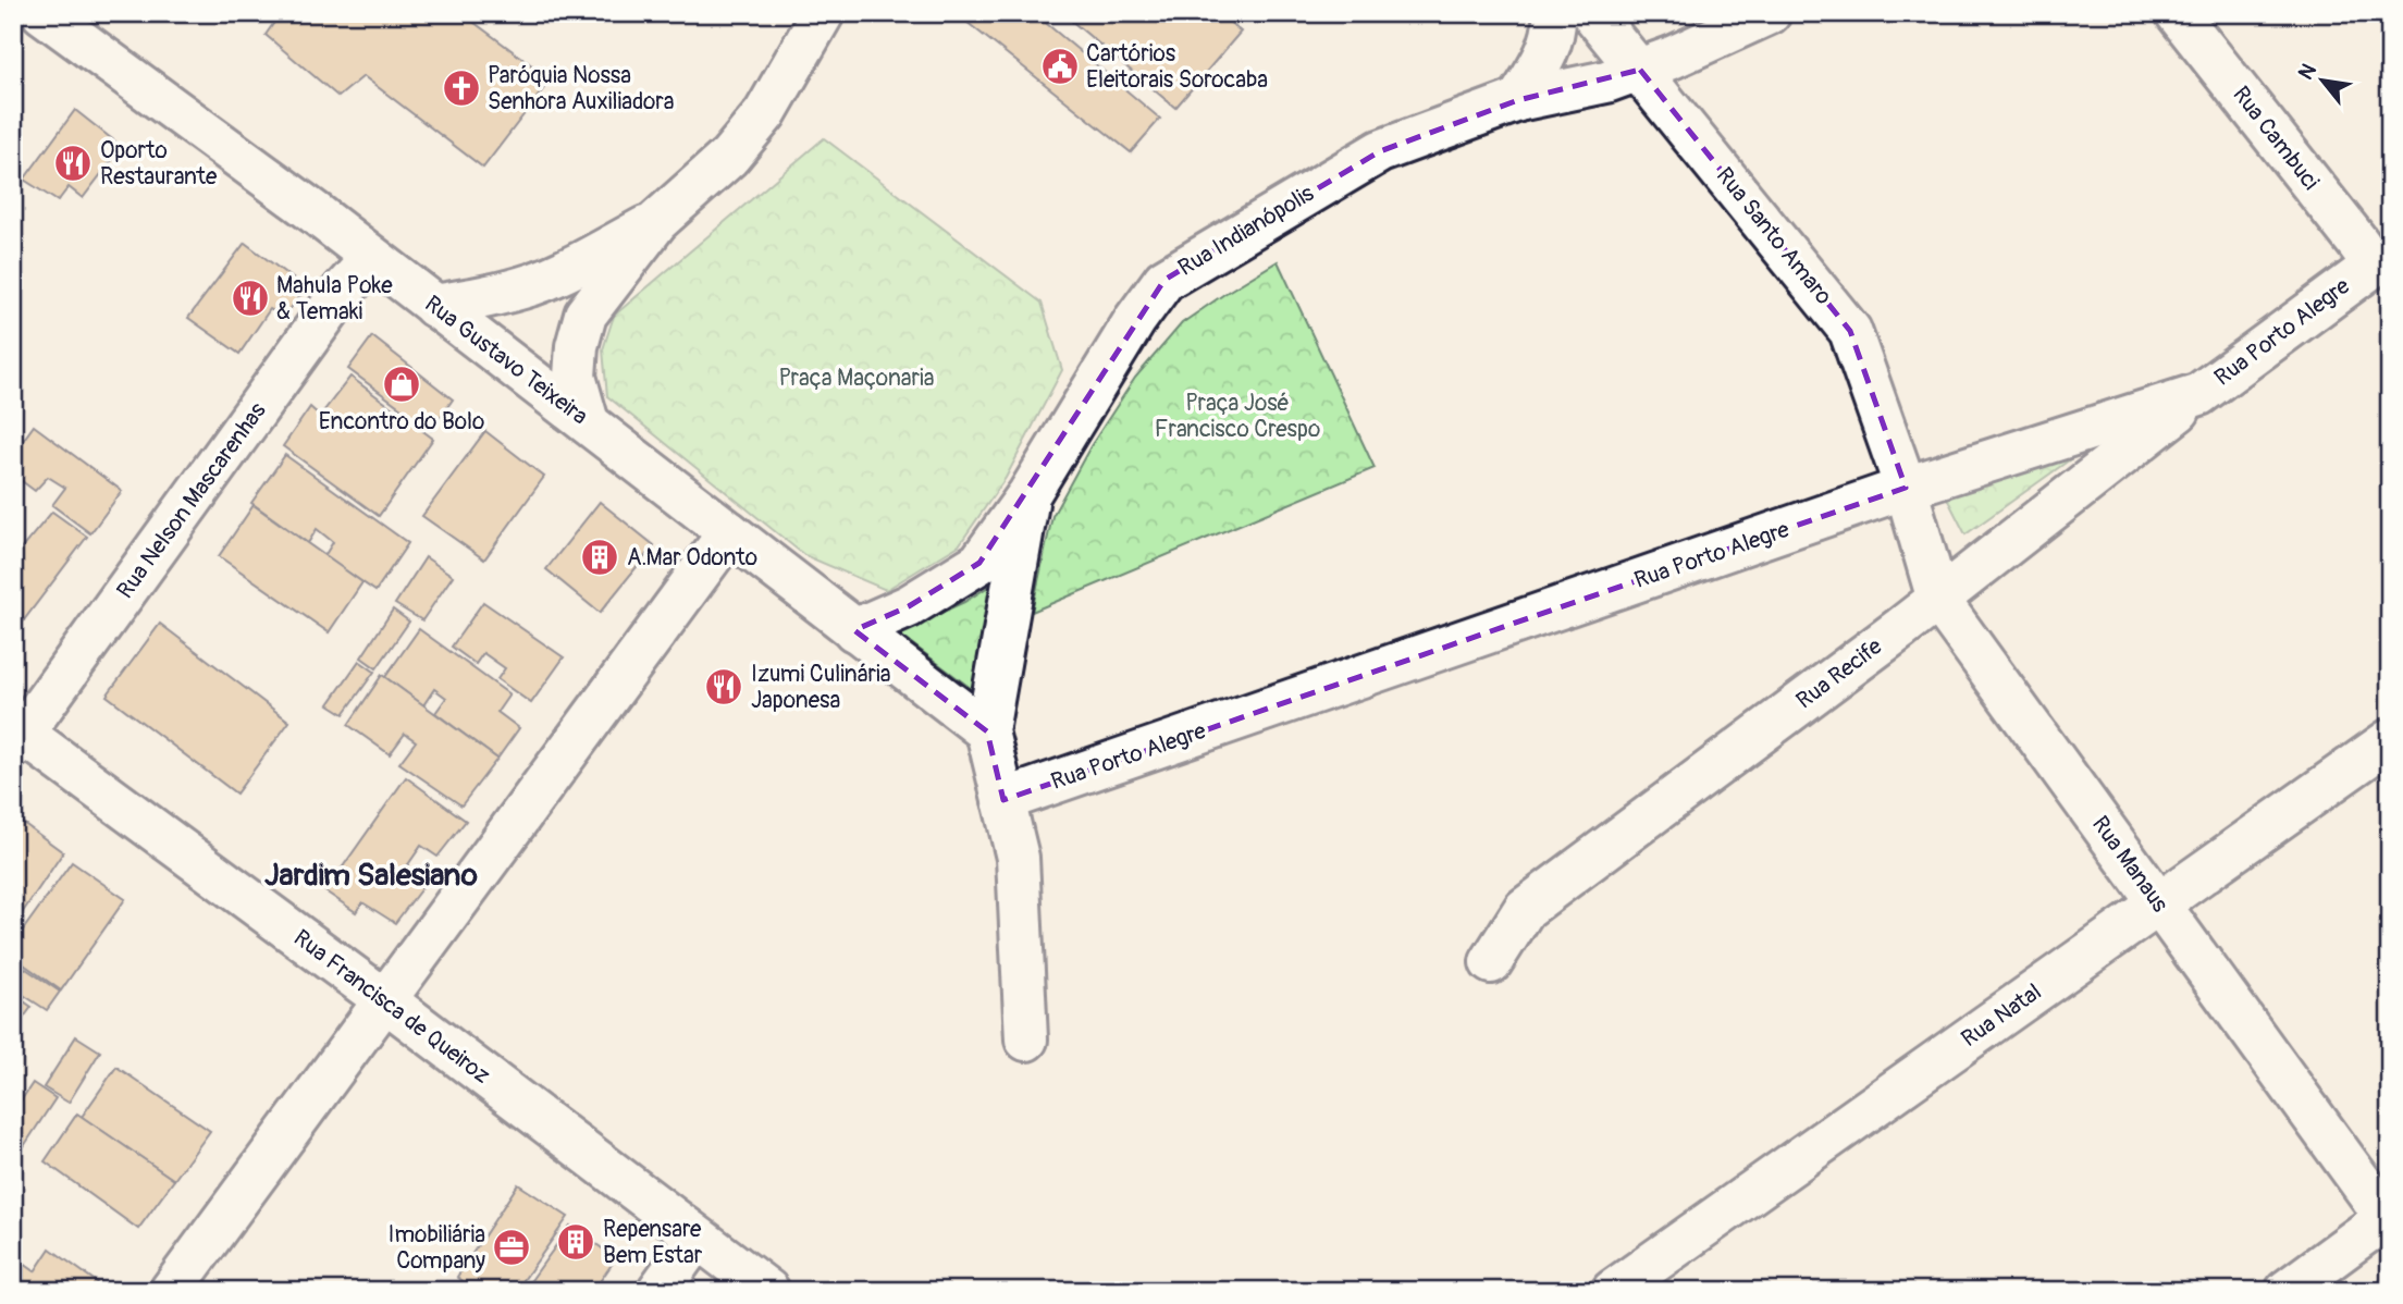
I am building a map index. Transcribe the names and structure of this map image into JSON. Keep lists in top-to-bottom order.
{
  "streets": {
    "street": [
      "Rua Cambuci",
      "Rua Indianópolis",
      "Rua Santo Amaro",
      "Rua Porto Alegre",
      "Rua Gustavo Teixeira",
      "Rua Nelson Mascarenhas",
      "Rua Recife",
      "Rua Manaus",
      "Rua Francisca de Queiroz",
      "Rua Natal"
    ]
  },
  "crossings": [
    ["Rua Cambuci", "Rua Porto Alegre"],
    ["Rua Indianópolis", "Rua Santo Amaro"],
    ["Rua Indianópolis", "Rua Gustavo Teixeira"],
    ["Rua Santo Amaro", "Rua Porto Alegre"],
    ["Rua Santo Amaro", "Rua Manaus"],
    ["Rua Porto Alegre", "Rua Recife"],
    ["Rua Porto Alegre", "Rua Manaus"],
    ["Rua Gustavo Teixeira", "Rua Nelson Mascarenhas"],
    ["Rua Nelson Mascarenhas", "Rua Francisca de Queiroz"],
    ["Rua Recife", "Rua Manaus"],
    ["Rua Manaus", "Rua Natal"]
  ],
  "districts": ["Jardim Salesiano"],
  "parks": ["Praça Maçonaria", "Praça José Francisco Crespo"],
  "places": {
    "public building": ["Cartórios Eleitorais Sorocaba"],
    "church": ["Paróquia Nossa Senhora Auxiliadora"],
    "restaurant": ["Oporto Restaurante", "Mahula Poke & Temaki", "Izumi Culinária Japonesa"],
    "shop": ["Encontro do Bolo"],
    "building": ["A.Mar Odonto", "Repensare Bem Estar"],
    "office": ["Imobiliária Company"]
  },
  "north": "top left"
}
